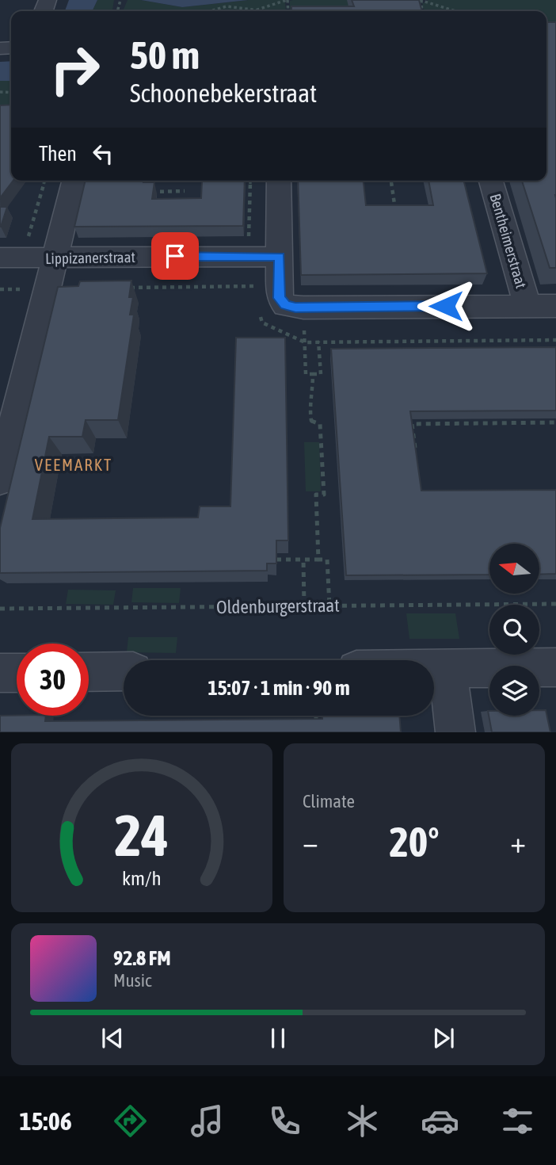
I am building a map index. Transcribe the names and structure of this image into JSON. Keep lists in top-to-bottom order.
{
  "streets": {
    "street": ["Bentheimerstraat", "Lippizanerstraat"],
    "path": ["Oldenburgerstraat"]
  },
  "districts": ["VEEMARKT"],
  "north": "left",
  "page": {
    "turn": ["50 m", "Schoonebekerstraat"],
    "then": "Then",
    "limit": "30",
    "trip": "15:07 · 1 min · 90 m",
    "tile": "Climate",
    "heat": ["−", "20°", "+"],
    "song": ["92.8 FM", "Music"],
    "tabs": "15:06",
    "gauge": ["24", "km/h"]
  }
}
